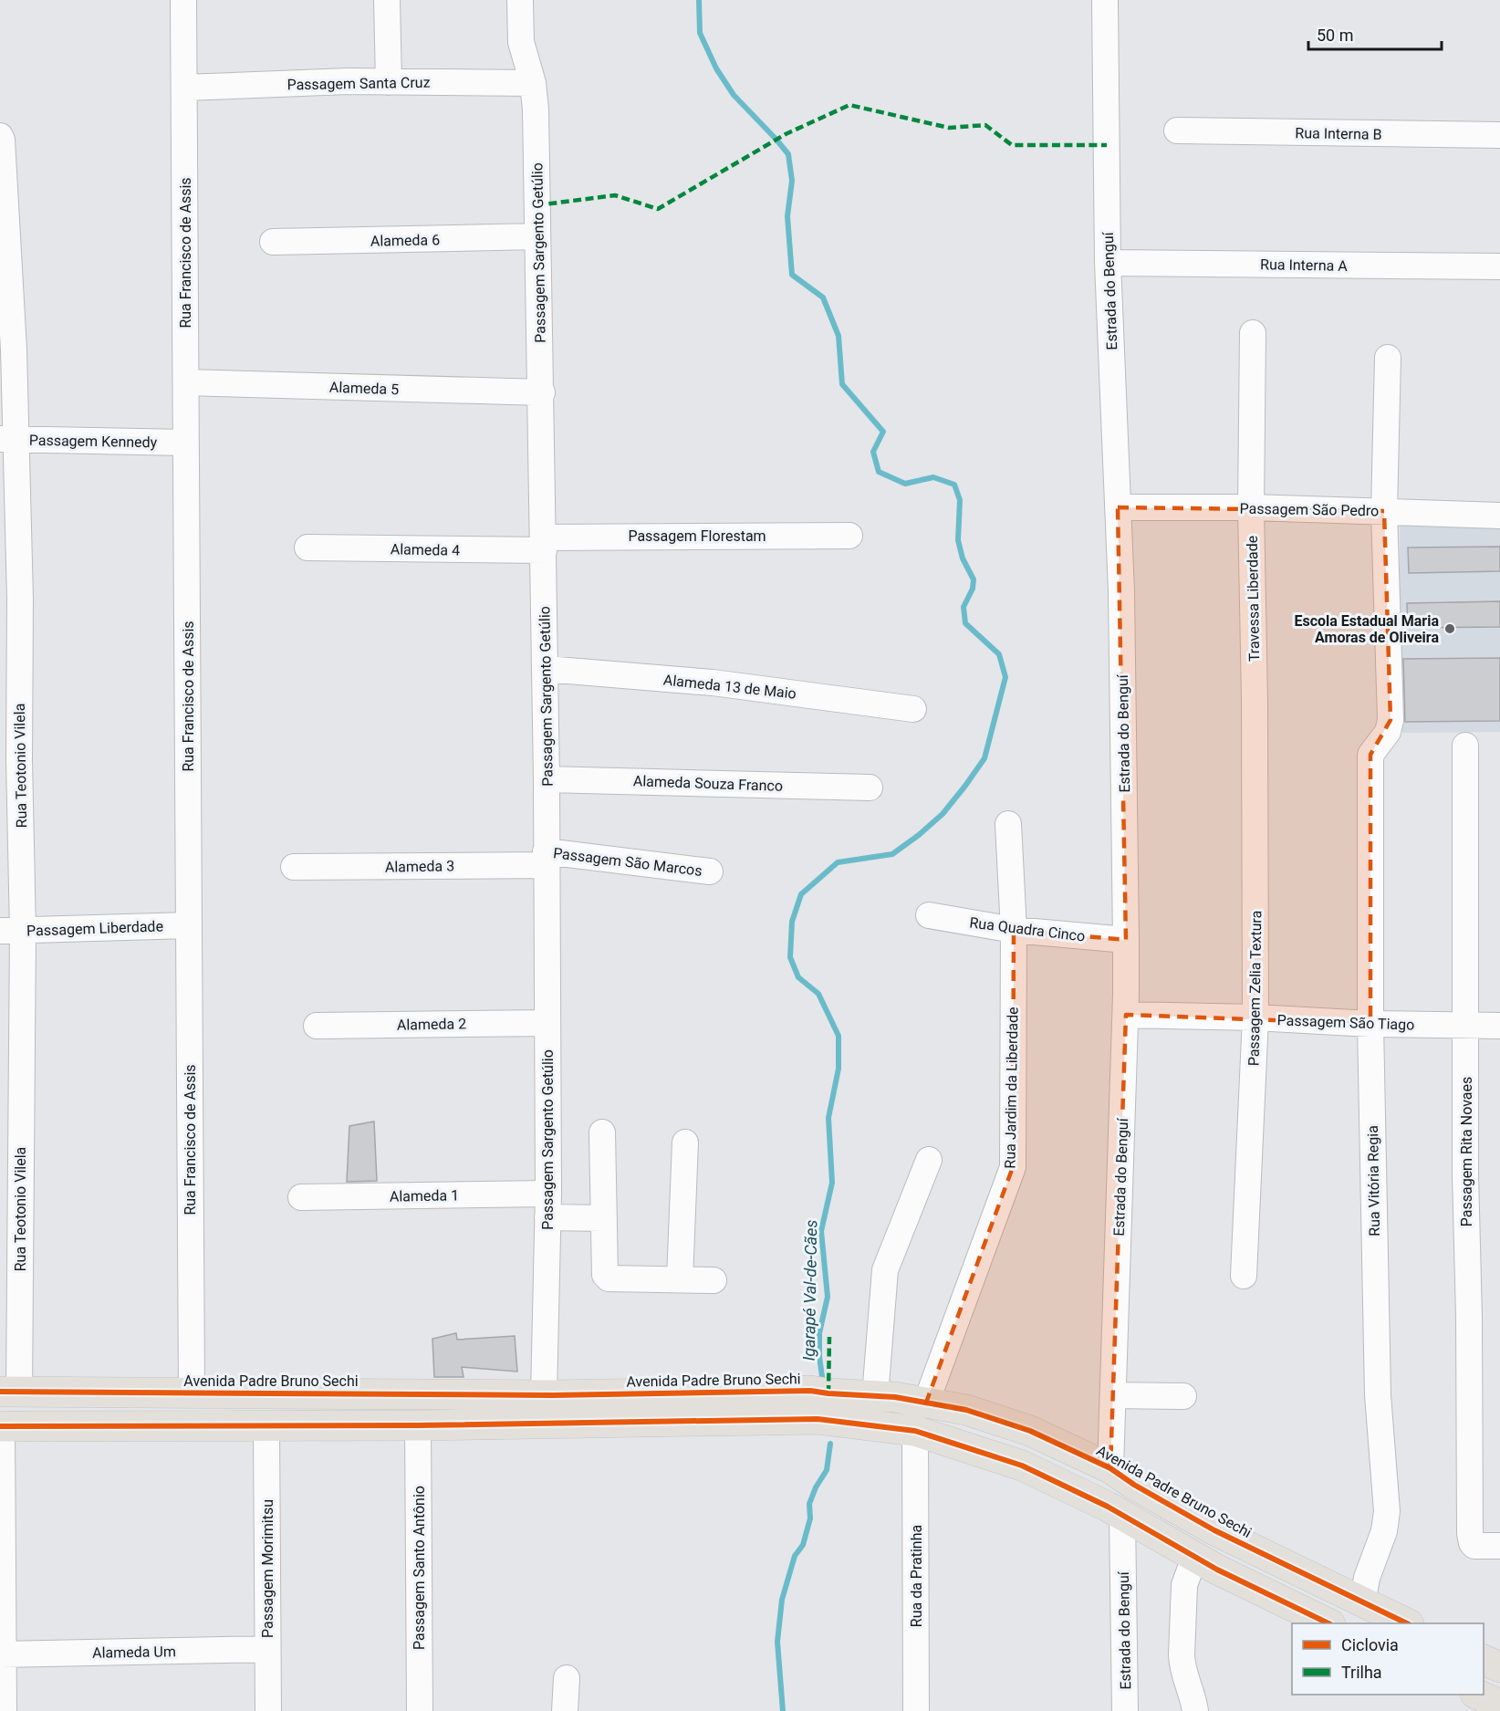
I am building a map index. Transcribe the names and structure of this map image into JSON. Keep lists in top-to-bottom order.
{
  "streets": {
    "main road": ["Avenida Padre Bruno Sechi"],
    "street": [
      "Passagem Santa Cruz",
      "Rua Interna B",
      "Alameda 6",
      "Rua Francisco de Assis",
      "Passagem Sargento Getúlio",
      "Rua Interna A",
      "Estrada do Benguí",
      "Alameda 5",
      "Passagem Kennedy",
      "Passagem São Pedro",
      "Passagem Florestam",
      "Alameda 4",
      "Travessa Liberdade",
      "Alameda 13 de Maio",
      "Rua Teotonio Vilela",
      "Alameda Souza Franco",
      "Passagem São Marcos",
      "Alameda 3",
      "Passagem Liberdade",
      "Rua Quadra Cinco",
      "Passagem Zelia Textura",
      "Passagem São Tiago",
      "Alameda 2",
      "Rua Jardim da Liberdade",
      "Passagem Rita Novaes",
      "Rua Vitória Regia",
      "Alameda 1",
      "Passagem Santo Antônio",
      "Passagem Morimitsu",
      "Rua da Pratinha",
      "Alameda Um"
    ]
  },
  "crossings": [
    ["Passagem Santa Cruz", "Rua Francisco de Assis"],
    ["Passagem Santa Cruz", "Passagem Sargento Getúlio"],
    ["Alameda 6", "Passagem Sargento Getúlio"],
    ["Rua Francisco de Assis", "Alameda 5"],
    ["Rua Francisco de Assis", "Passagem Kennedy"],
    ["Rua Francisco de Assis", "Passagem Liberdade"],
    ["Rua Francisco de Assis", "Avenida Padre Bruno Sechi"],
    ["Passagem Sargento Getúlio", "Alameda 5"],
    ["Passagem Sargento Getúlio", "Passagem Florestam"],
    ["Passagem Sargento Getúlio", "Alameda 4"],
    ["Passagem Sargento Getúlio", "Alameda 13 de Maio"],
    ["Passagem Sargento Getúlio", "Alameda Souza Franco"],
    ["Passagem Sargento Getúlio", "Passagem São Marcos"],
    ["Passagem Sargento Getúlio", "Alameda 3"],
    ["Passagem Sargento Getúlio", "Alameda 2"],
    ["Passagem Sargento Getúlio", "Alameda 1"],
    ["Passagem Sargento Getúlio", "Avenida Padre Bruno Sechi"],
    ["Rua Interna A", "Estrada do Benguí"],
    ["Estrada do Benguí", "Passagem São Pedro"],
    ["Estrada do Benguí", "Rua Quadra Cinco"],
    ["Estrada do Benguí", "Passagem São Tiago"],
    ["Estrada do Benguí", "Avenida Padre Bruno Sechi"],
    ["Passagem Kennedy", "Rua Teotonio Vilela"],
    ["Passagem São Pedro", "Travessa Liberdade"],
    ["Passagem São Pedro", "Rua Vitória Regia"],
    ["Passagem Florestam", "Alameda 4"],
    ["Travessa Liberdade", "Passagem Zelia Textura"],
    ["Rua Teotonio Vilela", "Passagem Liberdade"],
    ["Rua Teotonio Vilela", "Avenida Padre Bruno Sechi"],
    ["Passagem São Marcos", "Alameda 3"],
    ["Rua Quadra Cinco", "Rua Jardim da Liberdade"],
    ["Passagem Zelia Textura", "Passagem São Tiago"],
    ["Passagem São Tiago", "Passagem Rita Novaes"],
    ["Passagem São Tiago", "Rua Vitória Regia"],
    ["Rua Jardim da Liberdade", "Avenida Padre Bruno Sechi"],
    ["Rua Vitória Regia", "Avenida Padre Bruno Sechi"],
    ["Passagem Morimitsu", "Alameda Um"]
  ],
  "water": ["Igarapé Val-de-Cães"],
  "places": ["Escola Estadual Maria Amoras de Oliveira"],
  "legend": ["Ciclovia", "Trilha"],
  "scale_bar": "50 m"
}
